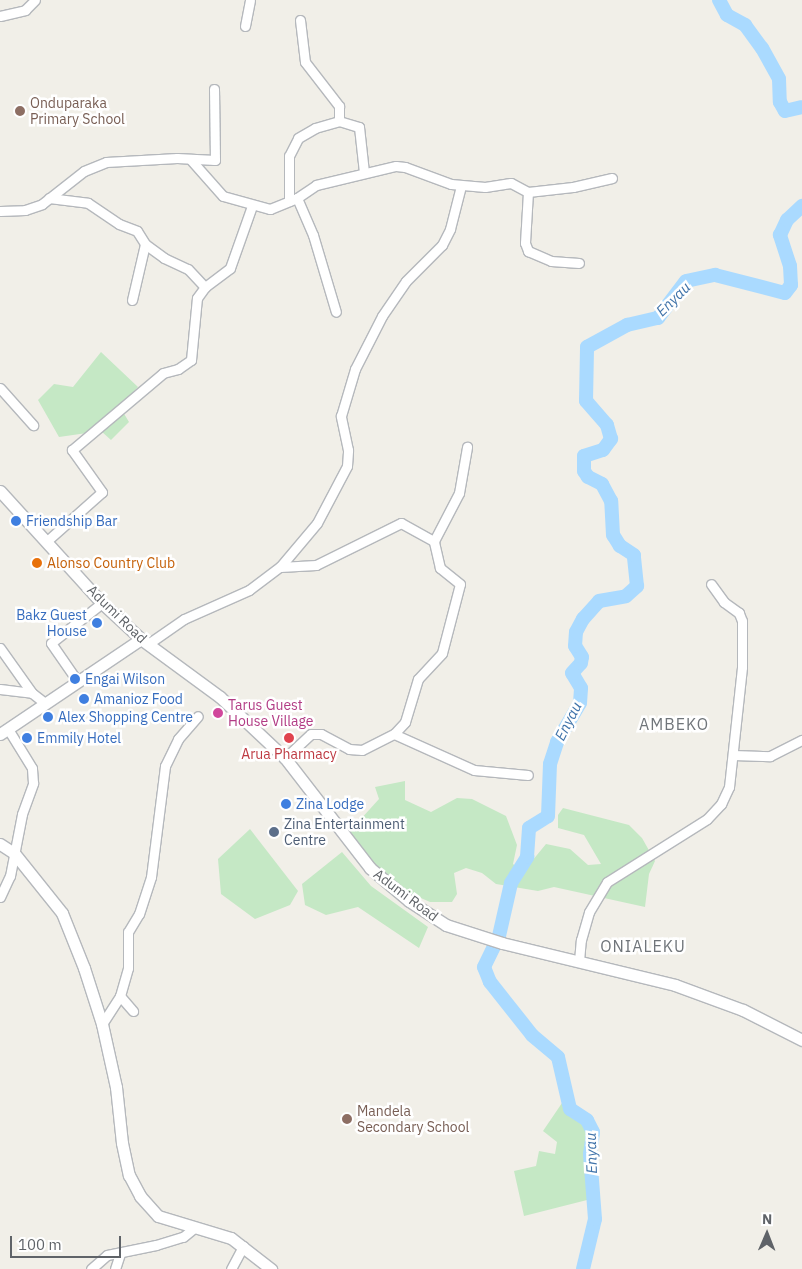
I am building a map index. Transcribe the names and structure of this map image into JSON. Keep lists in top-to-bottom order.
{
  "streets": {
    "main road": ["Adumi Road"]
  },
  "districts": ["AMBEKO", "ONIALEKU"],
  "water": ["Enyau"],
  "places": [
    "Onduparaka Primary School",
    "Friendship Bar",
    "Alonso Country Club",
    "Bakz Guest House",
    "Engai Wilson",
    "Amanioz Food",
    "Tarus Guest House Village",
    "Alex Shopping Centre",
    "Emmily Hotel",
    "Arua Pharmacy",
    "Zina Lodge",
    "Zina Entertainment Centre",
    "Mandela Secondary School"
  ],
  "scale_bar": "100 m",
  "north": "top"
}
